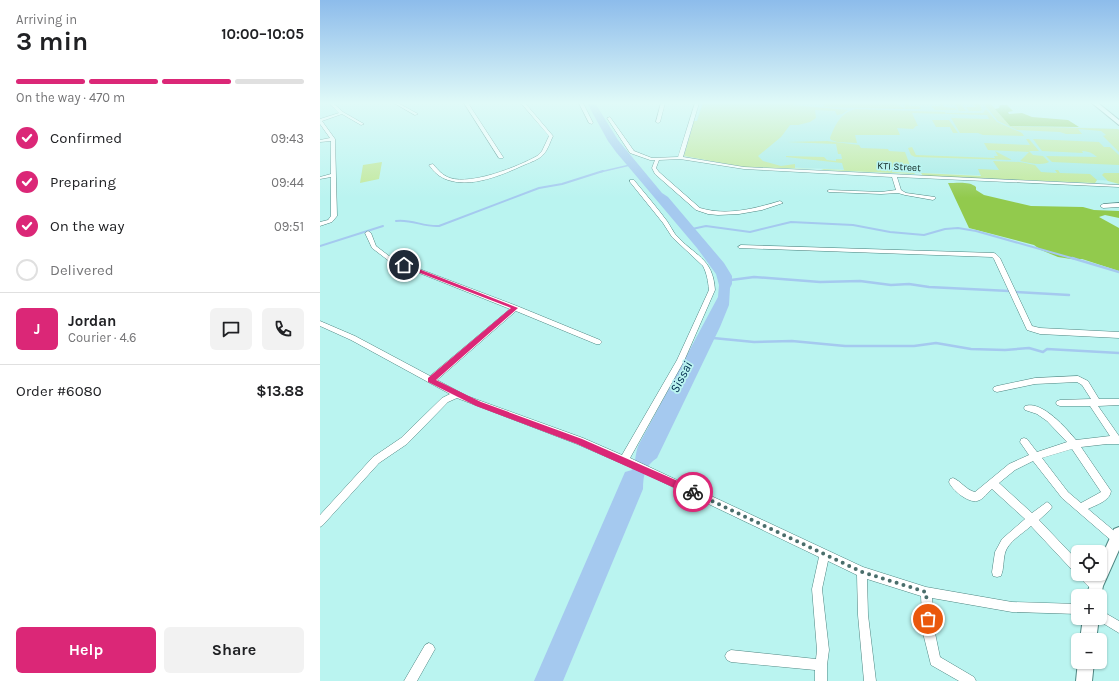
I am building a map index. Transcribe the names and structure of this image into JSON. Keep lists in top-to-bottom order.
{
  "streets": {
    "street": ["KTI Street"]
  },
  "water": ["Sissai"],
  "page": {
    "heading": ["3 min", "Arriving in", "10:00–10:05"],
    "panel": [
      "Jordan",
      "Courier · 4.6",
      "Order #6080",
      "$13.88"
    ],
    "bar": "On the way · 470 m",
    "list": [
      ["Confirmed", "09:43"],
      ["Preparing", "09:44"],
      ["On the way", "09:51"],
      "Delivered"
    ],
    "round": "J",
    "map_buttons": ["+", "−"],
    "buttons": ["Help", "Share"]
  }
}
